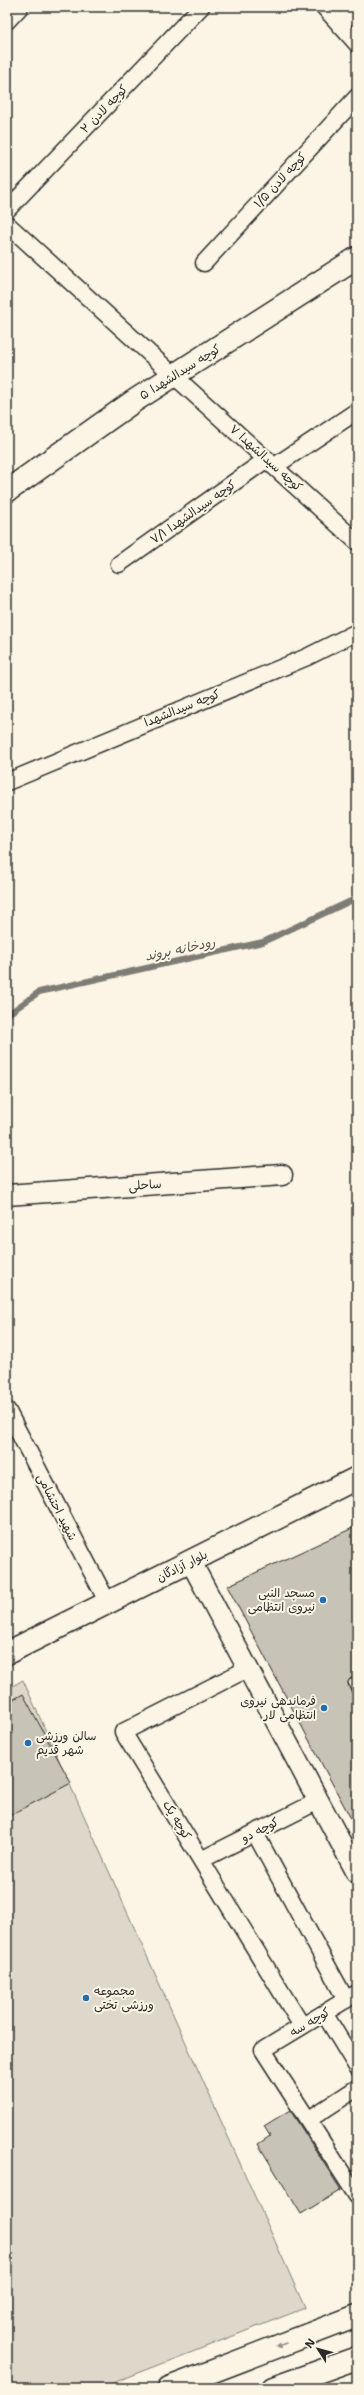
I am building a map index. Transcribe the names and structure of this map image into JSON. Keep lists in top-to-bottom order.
{
  "streets": {
    "main road": ["کوچه سیدالشهدا ۵", "بلوار آزادگان"],
    "street": [
      "کوچه لادن ۲",
      "کوچه لادن ۱/۵",
      "کوچه سیدالشهدا ۷",
      "کوچه سیدالشهدا ۷/۱",
      "کوچه سیدالشهدا",
      "ساحلی",
      "شهید احتشامی",
      "کوچه یک",
      "کوچه دو",
      "کوچه سه"
    ]
  },
  "crossings": [
    ["کوچه سیدالشهدا ۵", "کوچه سیدالشهدا ۷"],
    ["کوچه سیدالشهدا ۷", "کوچه سیدالشهدا ۷/۱"],
    ["شهید احتشامی", "بلوار آزادگان"],
    ["کوچه یک", "کوچه دو"],
    ["کوچه یک", "کوچه سه"]
  ],
  "water": ["رودخانه بروند"],
  "places": [
    "مسجد النبی نیروی انتظامی",
    "فرماندهی نیروی انتظامی لار",
    "سالن ورزشی شهر قدیم",
    "مجموعه ورزشی تختی"
  ],
  "north": "top left"
}
